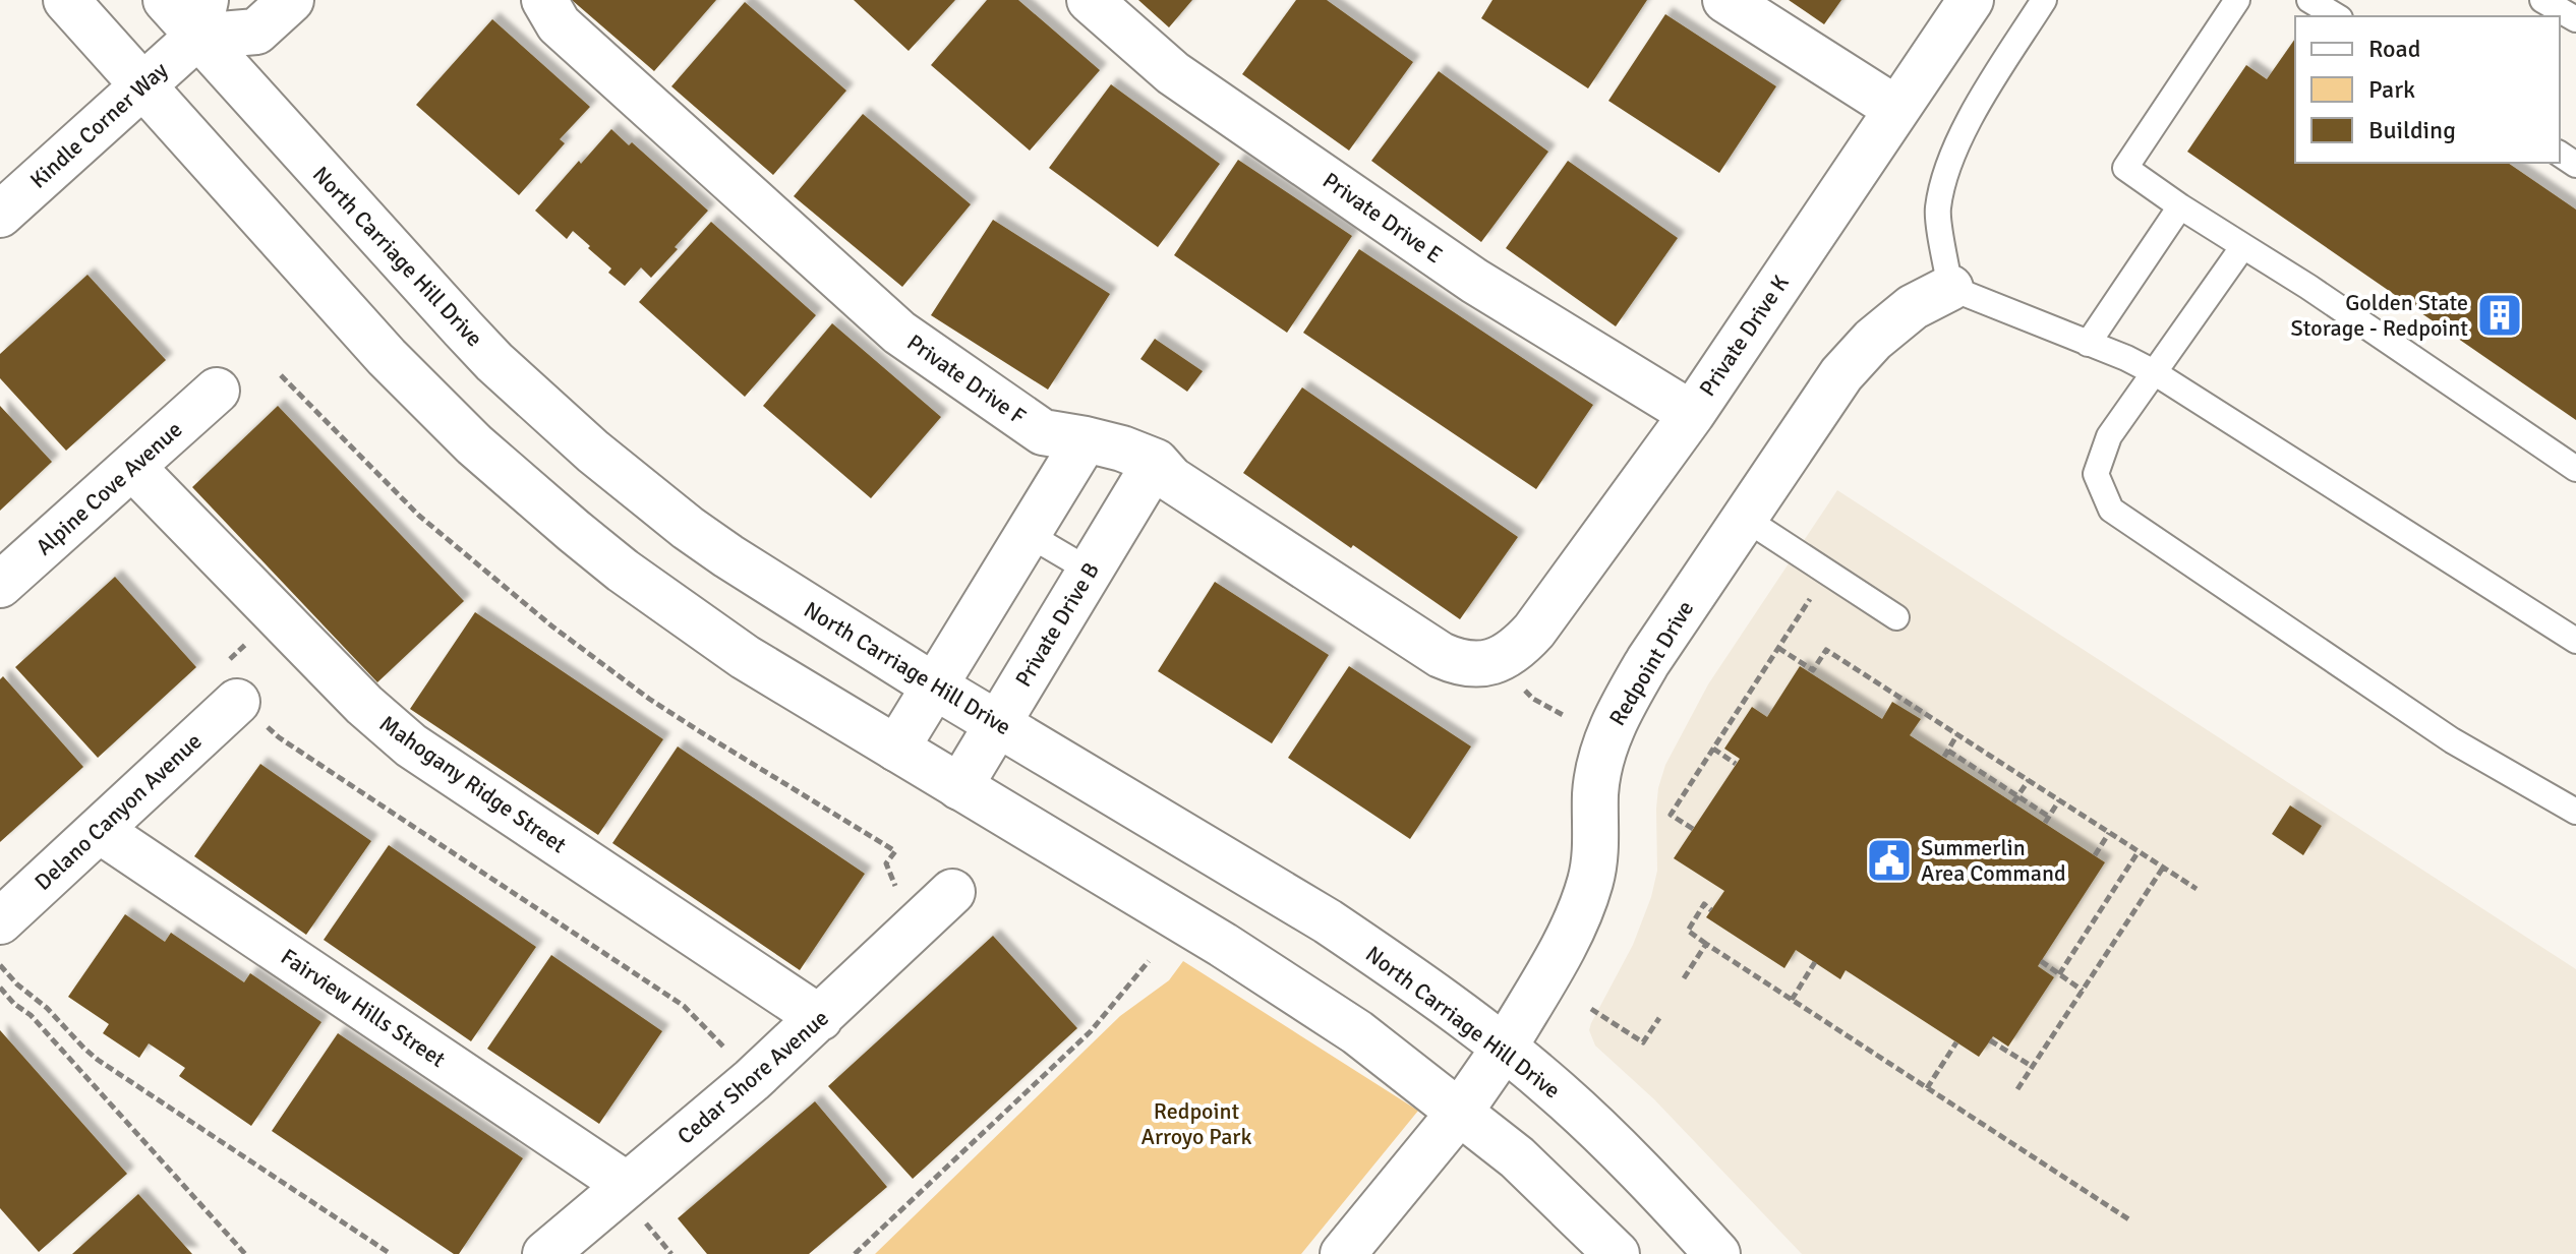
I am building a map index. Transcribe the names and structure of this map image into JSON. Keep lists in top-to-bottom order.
{
  "streets": {
    "street": [
      "Kindle Corner Way",
      "Private Drive E",
      "North Carriage Hill Drive",
      "Private Drive K",
      "Private Drive F",
      "Alpine Cove Avenue",
      "Private Drive B",
      "Redpoint Drive",
      "Mahogany Ridge Street",
      "Delano Canyon Avenue",
      "Fairview Hills Street",
      "Cedar Shore Avenue"
    ]
  },
  "crossings": [
    ["Kindle Corner Way", "North Carriage Hill Drive"],
    ["Private Drive E", "Private Drive K"],
    ["North Carriage Hill Drive", "Private Drive B"],
    ["North Carriage Hill Drive", "Redpoint Drive"],
    ["Private Drive K", "Private Drive F"],
    ["Private Drive F", "Private Drive B"],
    ["Alpine Cove Avenue", "Mahogany Ridge Street"],
    ["Mahogany Ridge Street", "Cedar Shore Avenue"],
    ["Delano Canyon Avenue", "Fairview Hills Street"],
    ["Fairview Hills Street", "Cedar Shore Avenue"]
  ],
  "parks": ["Redpoint Arroyo Park"],
  "places": {
    "building": ["Golden State Storage - Redpoint"],
    "public building": ["Summerlin Area Command"]
  },
  "legend": ["Road", "Park", "Building"]
}
